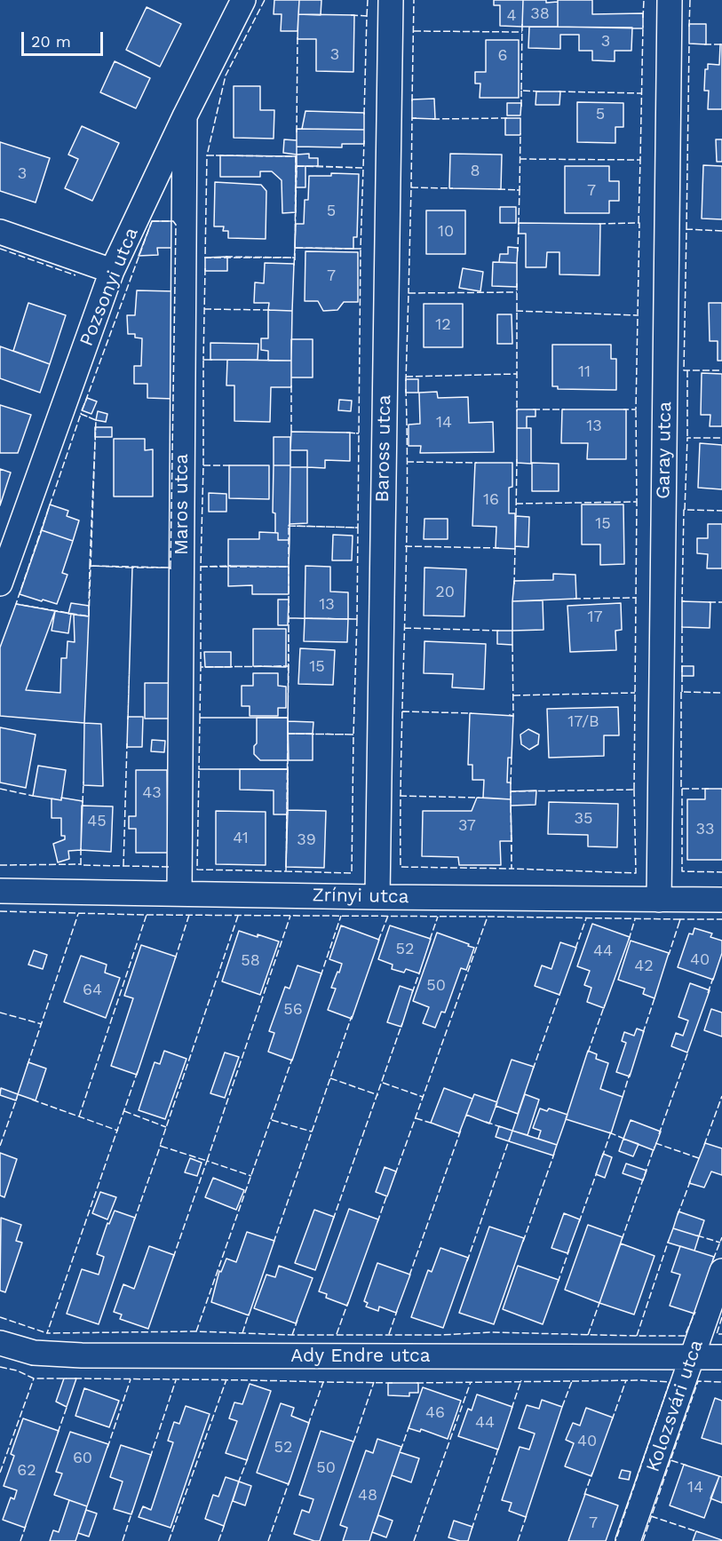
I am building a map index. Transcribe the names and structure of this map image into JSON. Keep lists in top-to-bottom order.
{
  "streets": {
    "street": [
      "Pozsonyi utca",
      "Baross utca",
      "Garay utca",
      "Maros utca",
      "Zrínyi utca",
      "Ady Endre utca",
      "Kolozsvári utca"
    ]
  },
  "crossings": [
    ["Pozsonyi utca", "Maros utca"],
    ["Baross utca", "Zrínyi utca"],
    ["Garay utca", "Zrínyi utca"],
    ["Maros utca", "Zrínyi utca"],
    ["Ady Endre utca", "Kolozsvári utca"]
  ],
  "house_numbers": [
    "38",
    "4",
    "3",
    "3",
    "6",
    "5",
    "8",
    "3",
    "7",
    "5",
    "10",
    "7",
    "12",
    "11",
    "14",
    "13",
    "16",
    "15",
    "20",
    "13",
    "17",
    "15",
    "17/B",
    "43",
    "35",
    "45",
    "37",
    "33",
    "41",
    "39",
    "52",
    "44",
    "40",
    "58",
    "42",
    "50",
    "64",
    "56",
    "46",
    "44",
    "40",
    "52",
    "60",
    "50",
    "62",
    "14",
    "48",
    "7"
  ],
  "scale_bar": "20 m"
}
